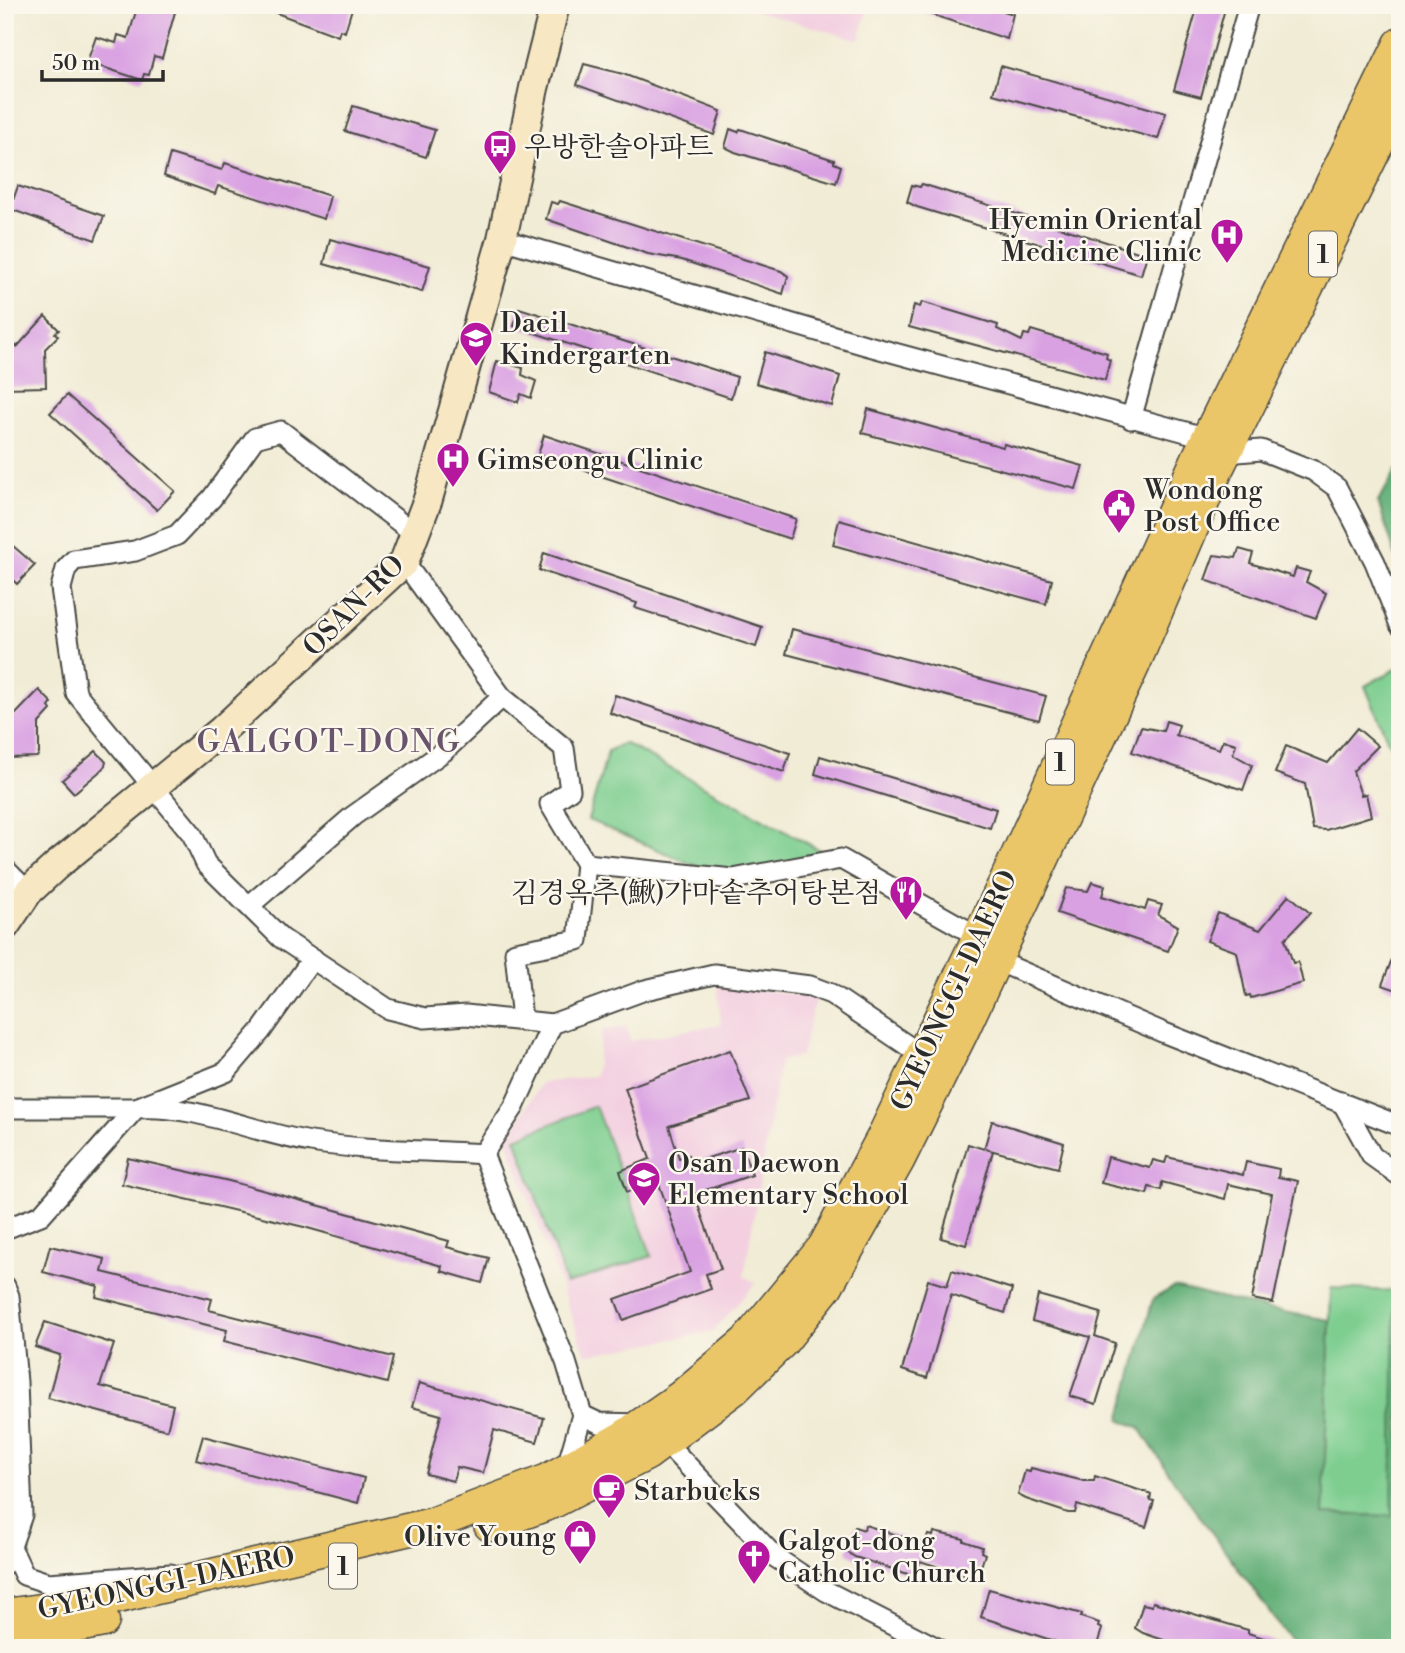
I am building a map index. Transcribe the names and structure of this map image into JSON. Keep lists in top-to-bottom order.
{
  "streets": {
    "main road": ["1", "GYEONGGI-DAERO"],
    "street": ["OSAN-RO"]
  },
  "districts": ["GALGOT-DONG"],
  "places": {
    "bus stop": ["우방한솔아파트"],
    "hospital": ["Hyemin Oriental Medicine Clinic", "Gimseongu Clinic"],
    "school or university": ["Daeil Kindergarten", "Osan Daewon Elementary School"],
    "public building": ["Wondong Post Office"],
    "restaurant": ["김경옥추(鰍)가마솥추어탕본점"],
    "cafe": ["Starbucks"],
    "shop": ["Olive Young"],
    "church": ["Galgot-dong Catholic Church"]
  },
  "scale_bar": "50 m"
}
